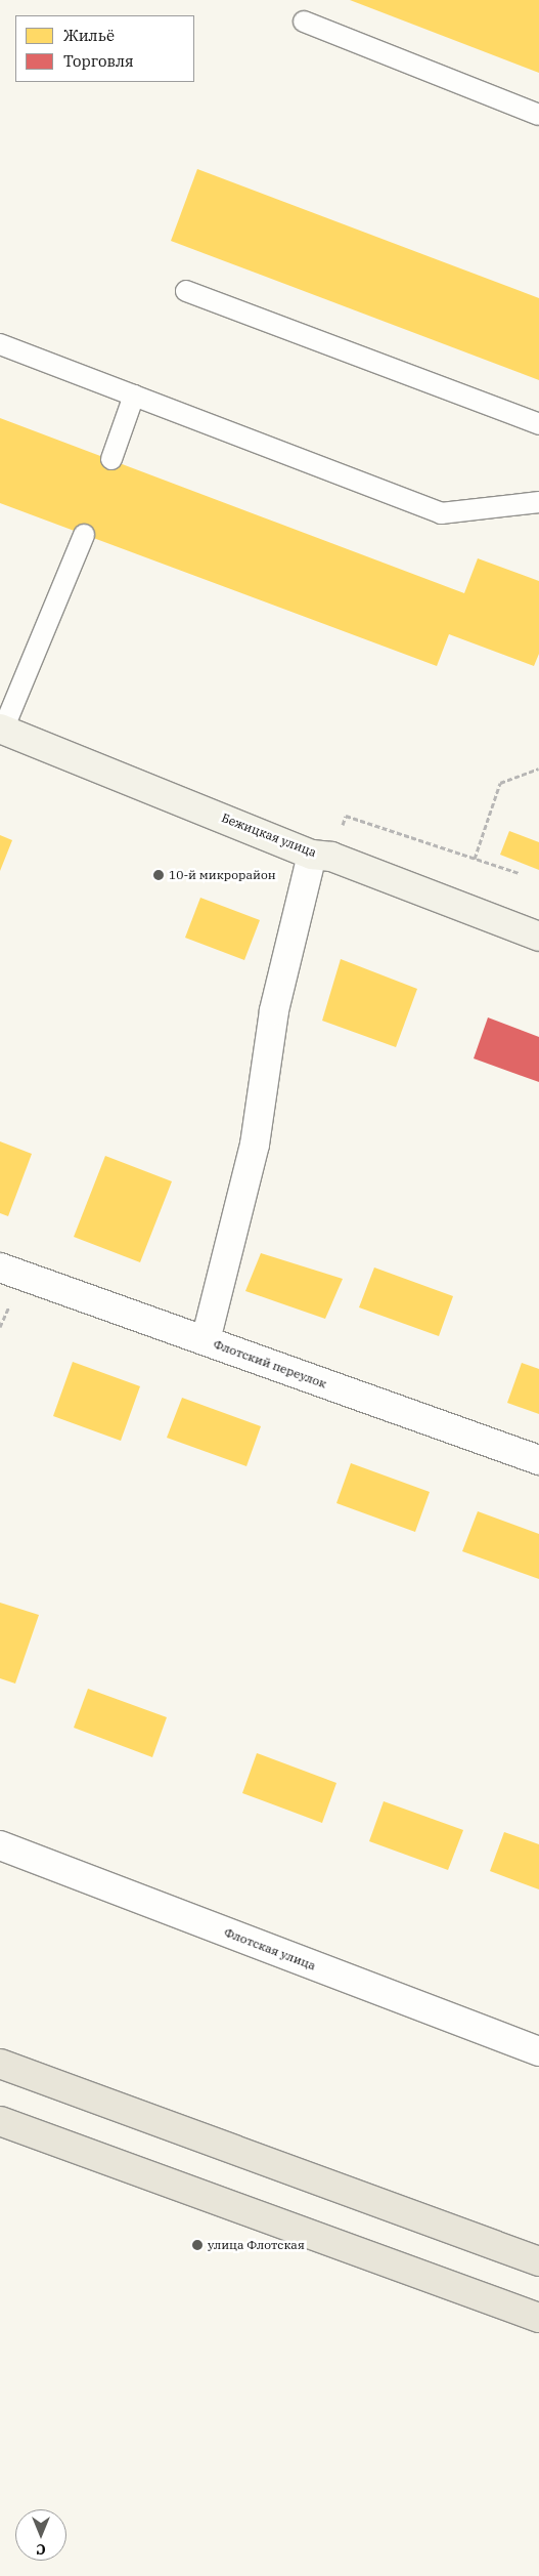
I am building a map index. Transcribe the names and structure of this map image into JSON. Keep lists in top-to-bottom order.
{
  "streets": {
    "street": ["Бежицкая улица", "Флотский переулок", "Флотская улица"]
  },
  "places": ["10-й микрорайон", "улица Флотская"],
  "legend": ["Жильё", "Торговля"],
  "north": "bottom"
}
